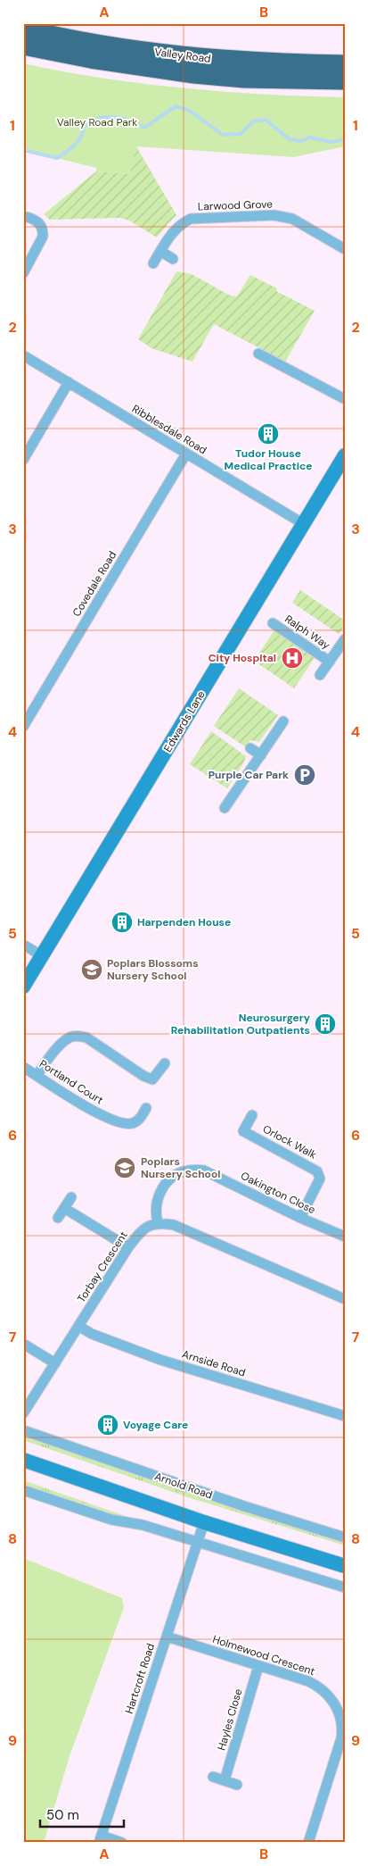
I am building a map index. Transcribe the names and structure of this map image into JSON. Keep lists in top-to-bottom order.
{
  "streets": {
    "highway": ["Valley Road"],
    "street": [
      "Larwood Grove",
      "Ribblesdale Road",
      "Covedale Road",
      "Ralph Way",
      "Edwards Lane",
      "Portland Court",
      "Orlock Walk",
      "Oakington Close",
      "Torbay Crescent",
      "Arnside Road",
      "Arnold Road",
      "Holmewood Crescent",
      "Hartcroft Road",
      "Hayles Close"
    ]
  },
  "crossings": [
    ["Ribblesdale Road", "Covedale Road"],
    ["Ribblesdale Road", "Edwards Lane"],
    ["Orlock Walk", "Oakington Close"],
    ["Oakington Close", "Torbay Crescent"],
    ["Torbay Crescent", "Arnside Road"],
    ["Holmewood Crescent", "Hartcroft Road"],
    ["Holmewood Crescent", "Hayles Close"]
  ],
  "parks": ["Valley Road Park"],
  "places": {
    "building": [
      "Tudor House Medical Practice",
      "Harpenden House",
      "Neurosurgery Rehabilitation Outpatients",
      "Voyage Care"
    ],
    "hospital": ["City Hospital"],
    "parking": ["Purple Car Park"],
    "school or university": ["Poplars Blossoms Nursery School", "Poplars Nursery School"]
  },
  "scale_bar": "50 m",
  "grid": {
    "columns": ["A", "B"],
    "rows": [
      "1",
      "2",
      "3",
      "4",
      "5",
      "6",
      "7",
      "8",
      "9"
    ]
  }
}
